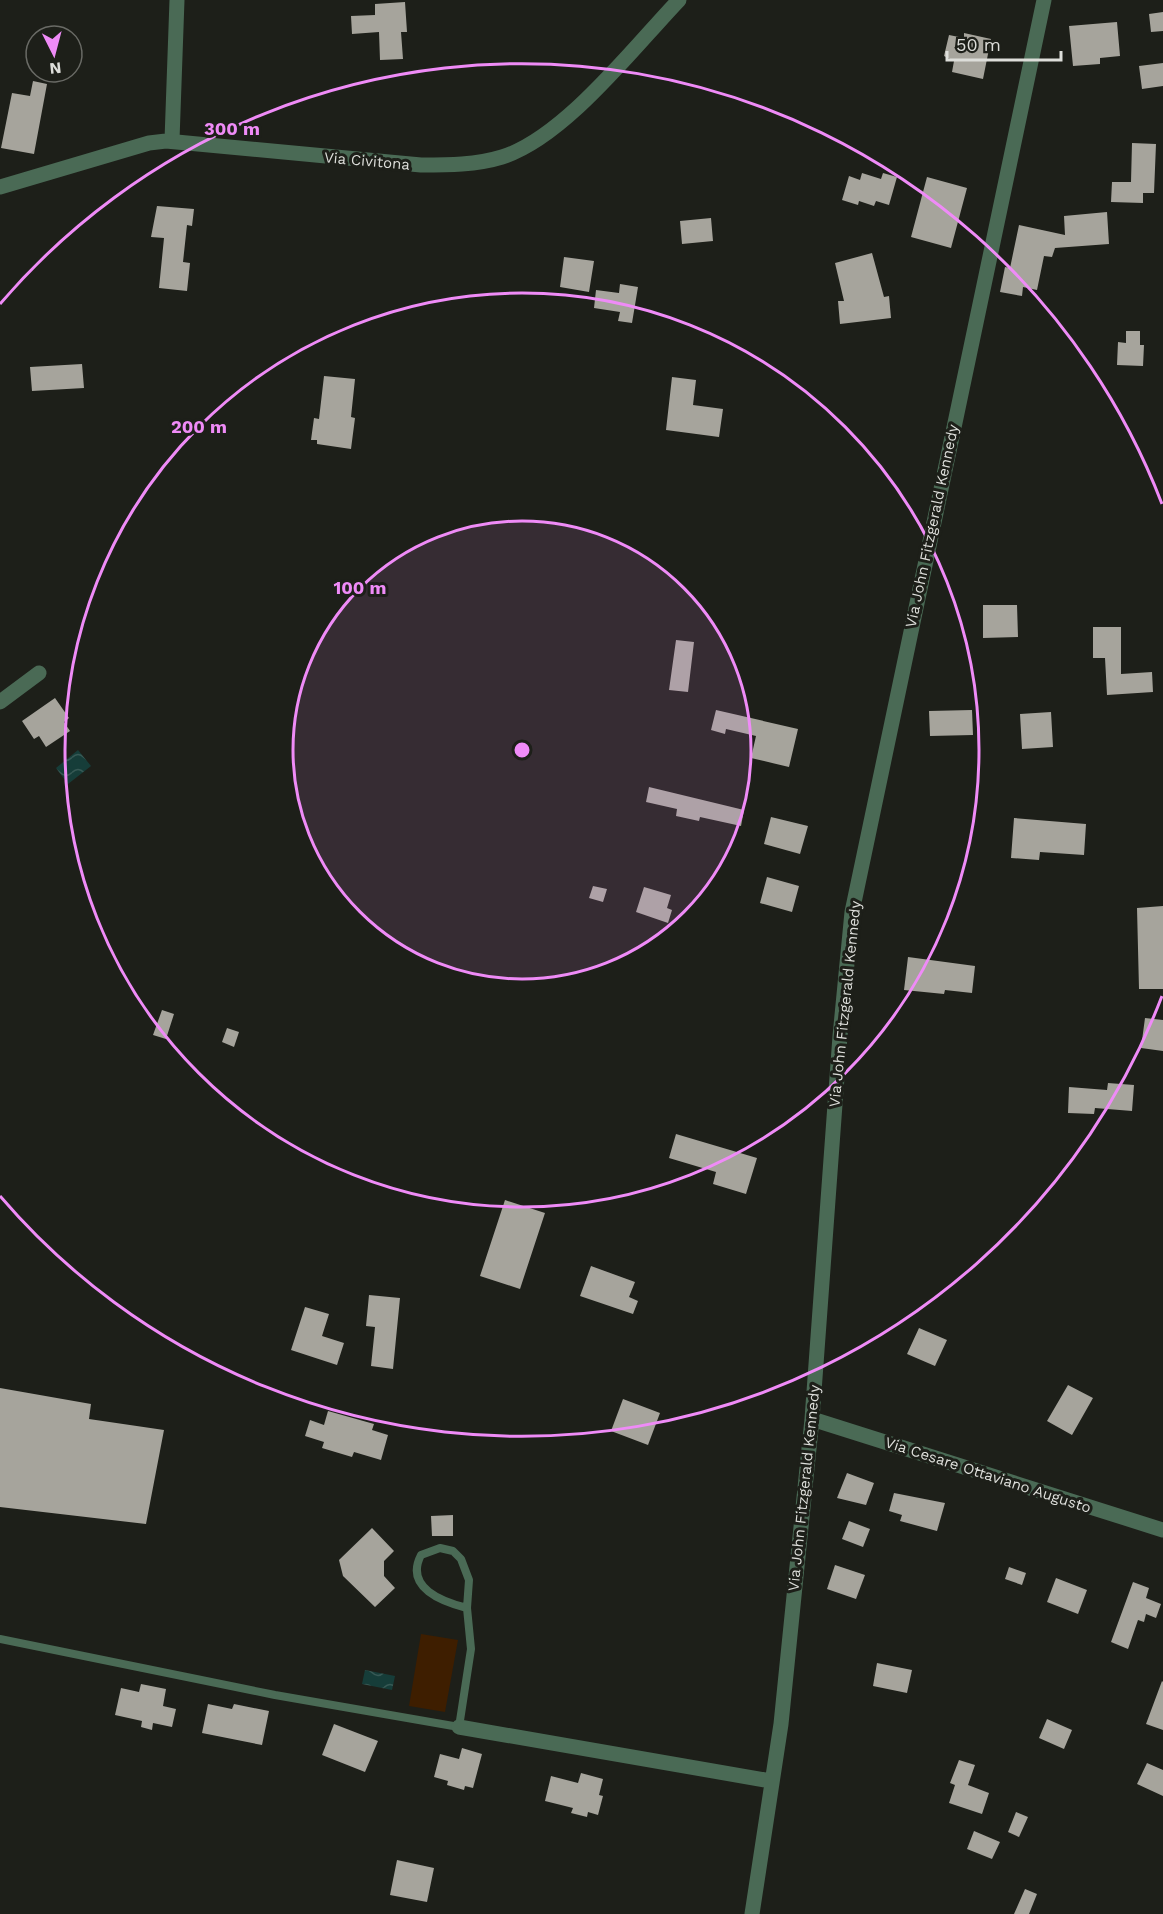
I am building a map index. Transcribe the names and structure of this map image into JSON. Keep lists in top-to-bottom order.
{
  "streets": {
    "street": ["Via Civitona", "Via John Fitzgerald Kennedy", "Via Cesare Ottaviano Augusto"]
  },
  "crossings": [
    ["Via John Fitzgerald Kennedy", "Via Cesare Ottaviano Augusto"]
  ],
  "scale_bar": "50 m",
  "north": "bottom",
  "rings": ["300 m", "200 m", "100 m"]
}
